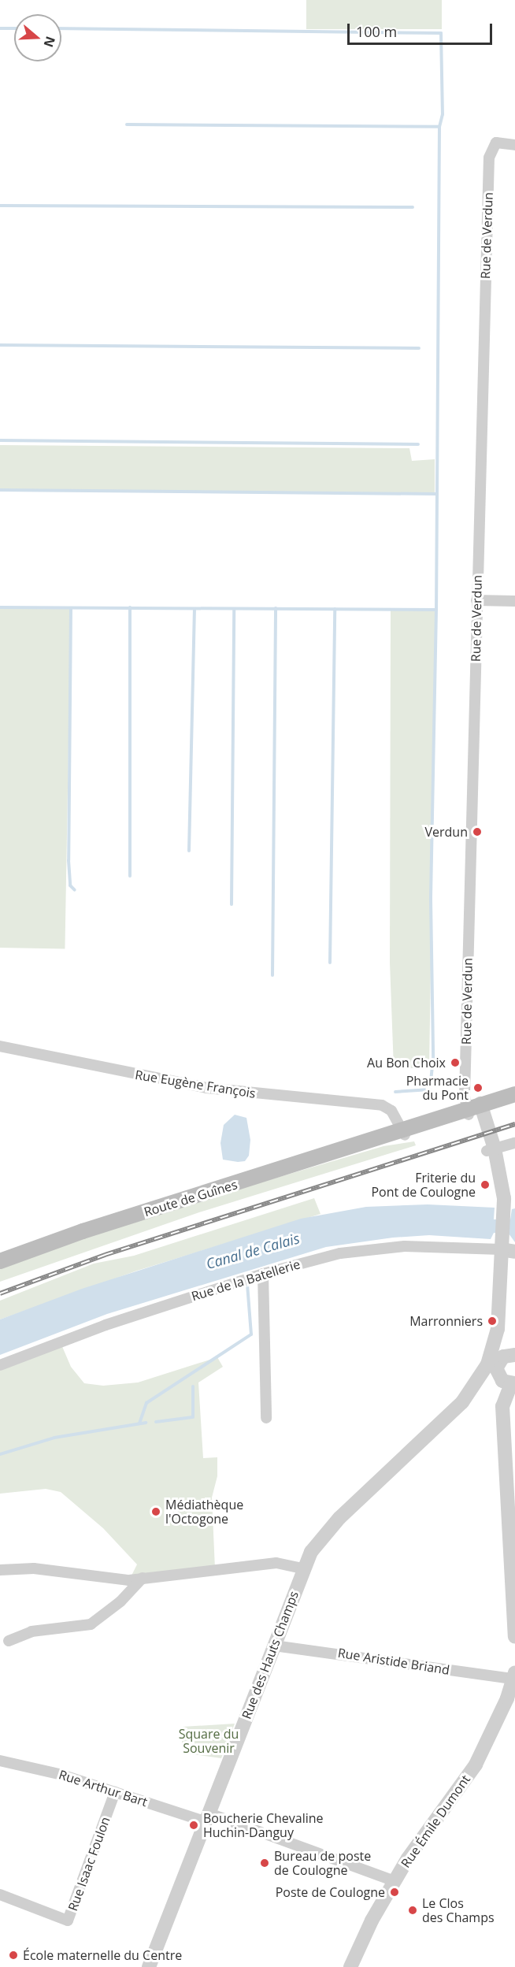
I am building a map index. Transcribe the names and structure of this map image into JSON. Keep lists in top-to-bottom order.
{
  "streets": {
    "main road": ["Route de Guînes"],
    "street": [
      "Rue de Verdun",
      "Rue Eugène François",
      "Rue de la Batellerie",
      "Rue des Hauts Champs",
      "Rue Aristide Briand",
      "Rue Arthur Bart",
      "Rue Émile Dumont",
      "Rue Isaac Foulon"
    ]
  },
  "crossings": [
    ["Rue de Verdun", "Route de Guînes"],
    ["Rue de Verdun", "Rue des Hauts Champs"],
    ["Rue Eugène François", "Route de Guînes"],
    ["Route de Guînes", "Rue des Hauts Champs"],
    ["Rue de la Batellerie", "Rue des Hauts Champs"],
    ["Rue des Hauts Champs", "Rue Aristide Briand"],
    ["Rue des Hauts Champs", "Rue Arthur Bart"],
    ["Rue Aristide Briand", "Rue Émile Dumont"],
    ["Rue Arthur Bart", "Rue Émile Dumont"],
    ["Rue Arthur Bart", "Rue Isaac Foulon"]
  ],
  "water": ["Canal de Calais"],
  "parks": ["Square du Souvenir"],
  "places": [
    "Verdun",
    "Au Bon Choix",
    "Pharmacie du Pont",
    "Friterie du Pont de Coulogne",
    "Marronniers",
    "Médiathèque l'Octogone",
    "Boucherie Chevaline Huchin-Danguy",
    "Bureau de poste de Coulogne",
    "Poste de Coulogne",
    "Le Clos des Champs",
    "École maternelle du Centre"
  ],
  "scale_bar": "100 m",
  "north": "right"
}
